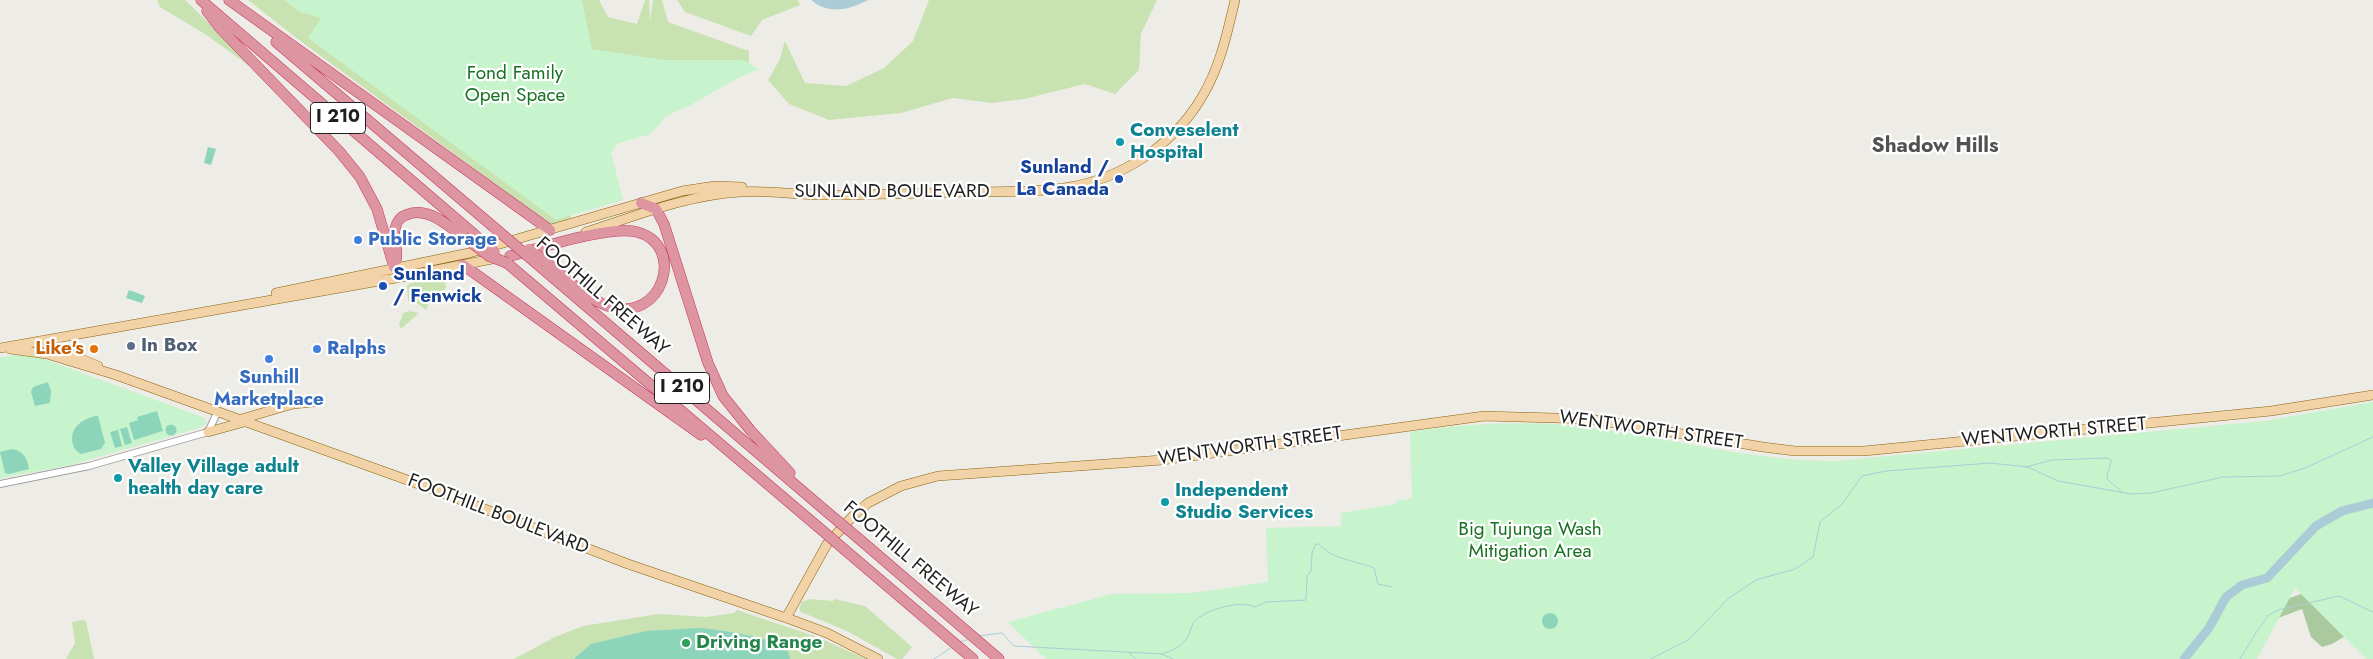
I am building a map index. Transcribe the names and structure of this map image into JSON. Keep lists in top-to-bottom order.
{
  "streets": {
    "highway": ["I 210", "FOOTHILL FREEWAY"],
    "main road": ["SUNLAND BOULEVARD", "WENTWORTH STREET", "FOOTHILL BOULEVARD"]
  },
  "crossings": [
    ["SUNLAND BOULEVARD", "FOOTHILL FREEWAY"],
    ["SUNLAND BOULEVARD", "FOOTHILL BOULEVARD"],
    ["WENTWORTH STREET", "FOOTHILL BOULEVARD"]
  ],
  "districts": ["Shadow Hills"],
  "parks": ["Fond Family Open Space", "Big Tujunga Wash Mitigation Area"],
  "places": [
    "Conveselent Hospital",
    "Sunland / La Canada",
    "Public Storage",
    "Sunland / Fenwick",
    "In Box",
    "Like's",
    "Ralphs",
    "Sunhill Marketplace",
    "Valley Village adult health day care",
    "Independent Studio Services",
    "Driving Range"
  ]
}
